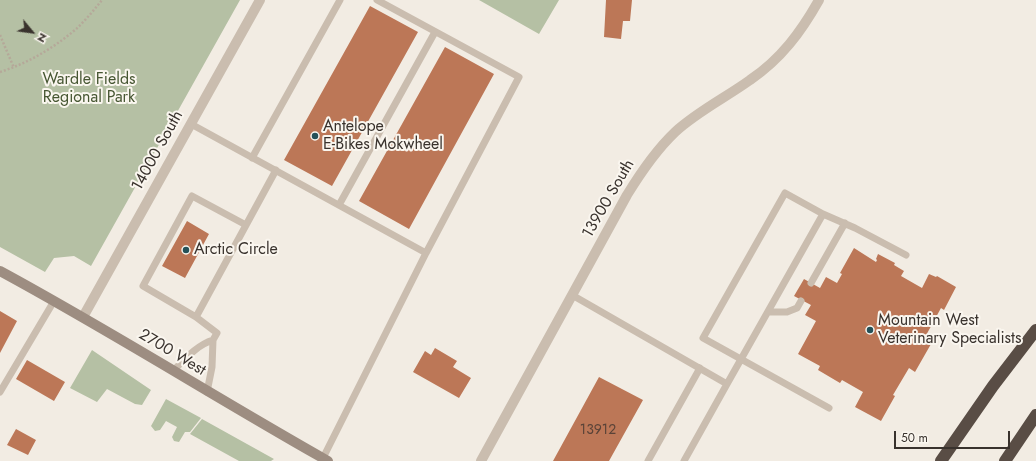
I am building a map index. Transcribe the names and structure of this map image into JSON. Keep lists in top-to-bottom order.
{
  "streets": {
    "main road": ["2700 West"],
    "street": ["14000 South", "13900 South"]
  },
  "crossings": [
    ["14000 South", "2700 West"]
  ],
  "parks": ["Wardle Fields Regional Park"],
  "places": ["Antelope E-Bikes Mokwheel", "Arctic Circle", "Mountain West Veterinary Specialists"],
  "house_numbers": ["13912"],
  "scale_bar": "50 m",
  "north": "bottom right"
}
